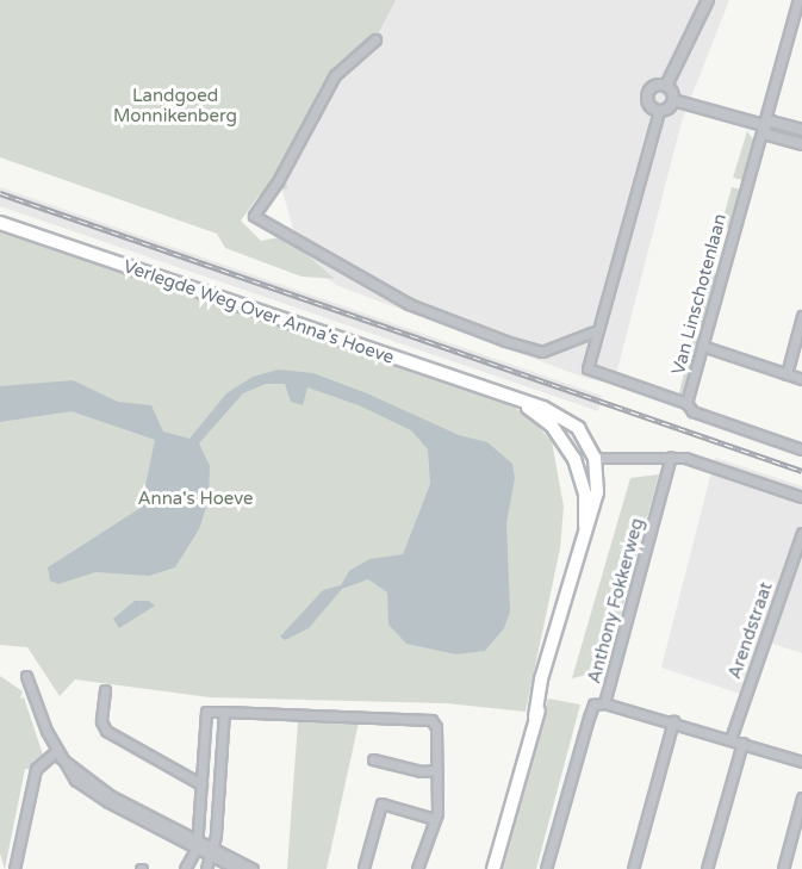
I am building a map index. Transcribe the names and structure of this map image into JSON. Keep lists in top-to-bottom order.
{
  "streets": {
    "main road": ["Verlegde Weg Over Anna's Hoeve"],
    "street": ["Van Linschotenlaan", "Anthony Fokkerweg", "Arendstraat"]
  },
  "parks": ["Landgoed Monnikenberg", "Anna's Hoeve"]
}
